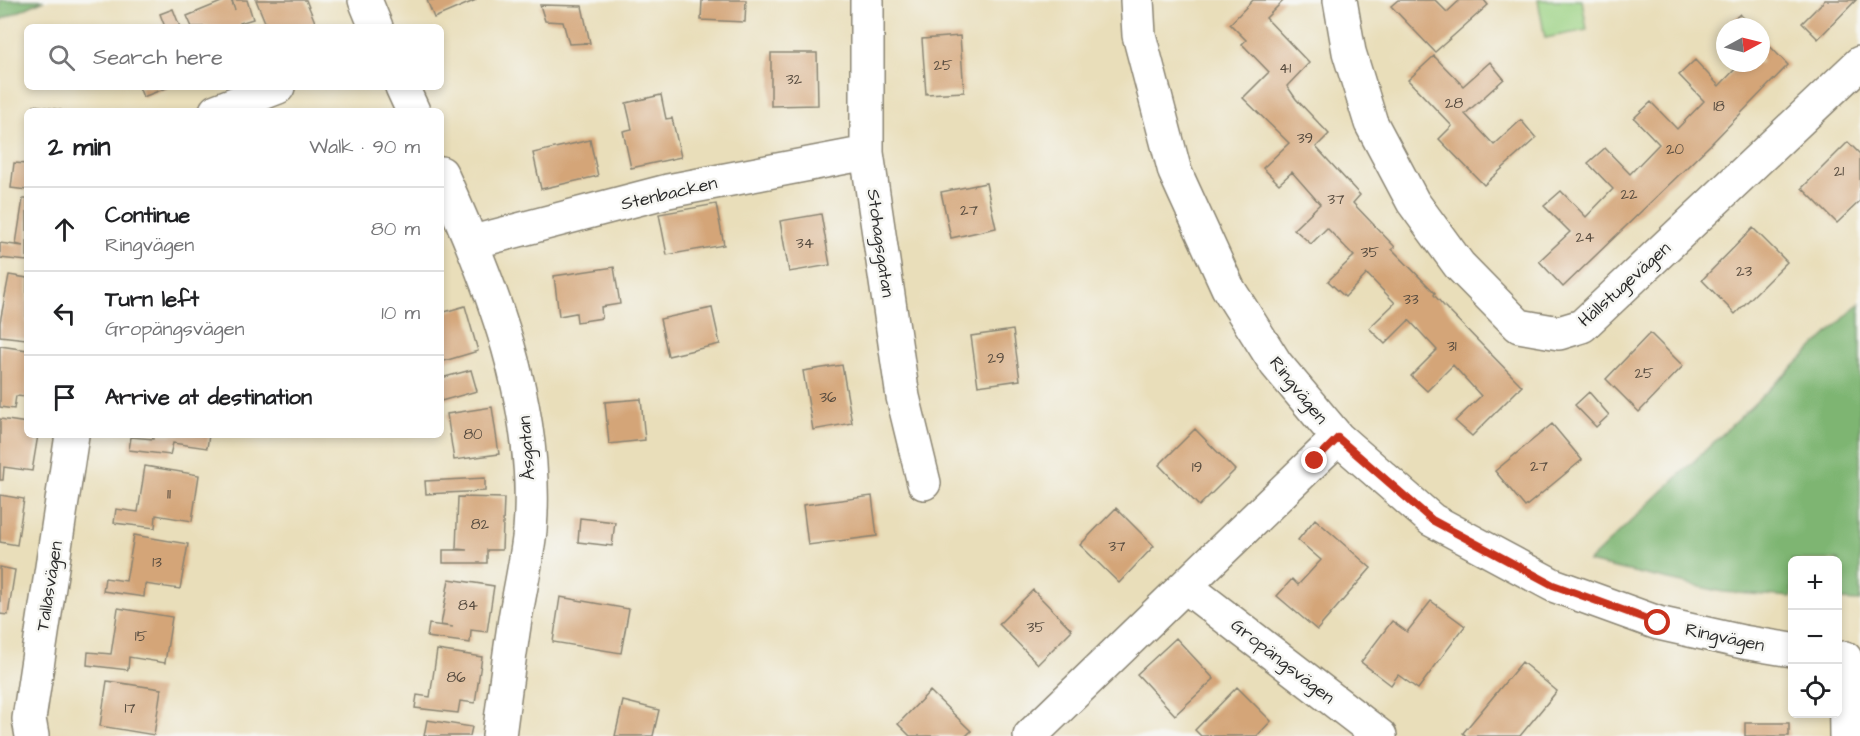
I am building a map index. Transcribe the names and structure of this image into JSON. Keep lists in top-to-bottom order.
{
  "streets": {
    "street": [
      "Stenbacken",
      "Stohagsgatan",
      "Hällstugevägen",
      "Ringvägen",
      "Åsgatan",
      "Tallåsvägen",
      "Gropängsvägen"
    ]
  },
  "crossings": [
    ["Stenbacken", "Stohagsgatan"],
    ["Stenbacken", "Åsgatan"]
  ],
  "house_numbers": [
    "25",
    "41",
    "32",
    "28",
    "18",
    "39",
    "20",
    "21",
    "22",
    "37",
    "27",
    "24",
    "34",
    "35",
    "23",
    "33",
    "31",
    "29",
    "25",
    "36",
    "80",
    "27",
    "19",
    "11",
    "82",
    "37",
    "13",
    "84",
    "35",
    "15",
    "86",
    "17"
  ],
  "north": "right",
  "page": {
    "search": "Search here",
    "heading": ["2 min", "Walk · 90 m"],
    "list": [
      ["Continue", "Ringvägen", "80 m"],
      ["Turn left", "Gropängsvägen", "10 m"],
      "Arrive at destination"
    ],
    "map_buttons": ["+", "−"]
  }
}
